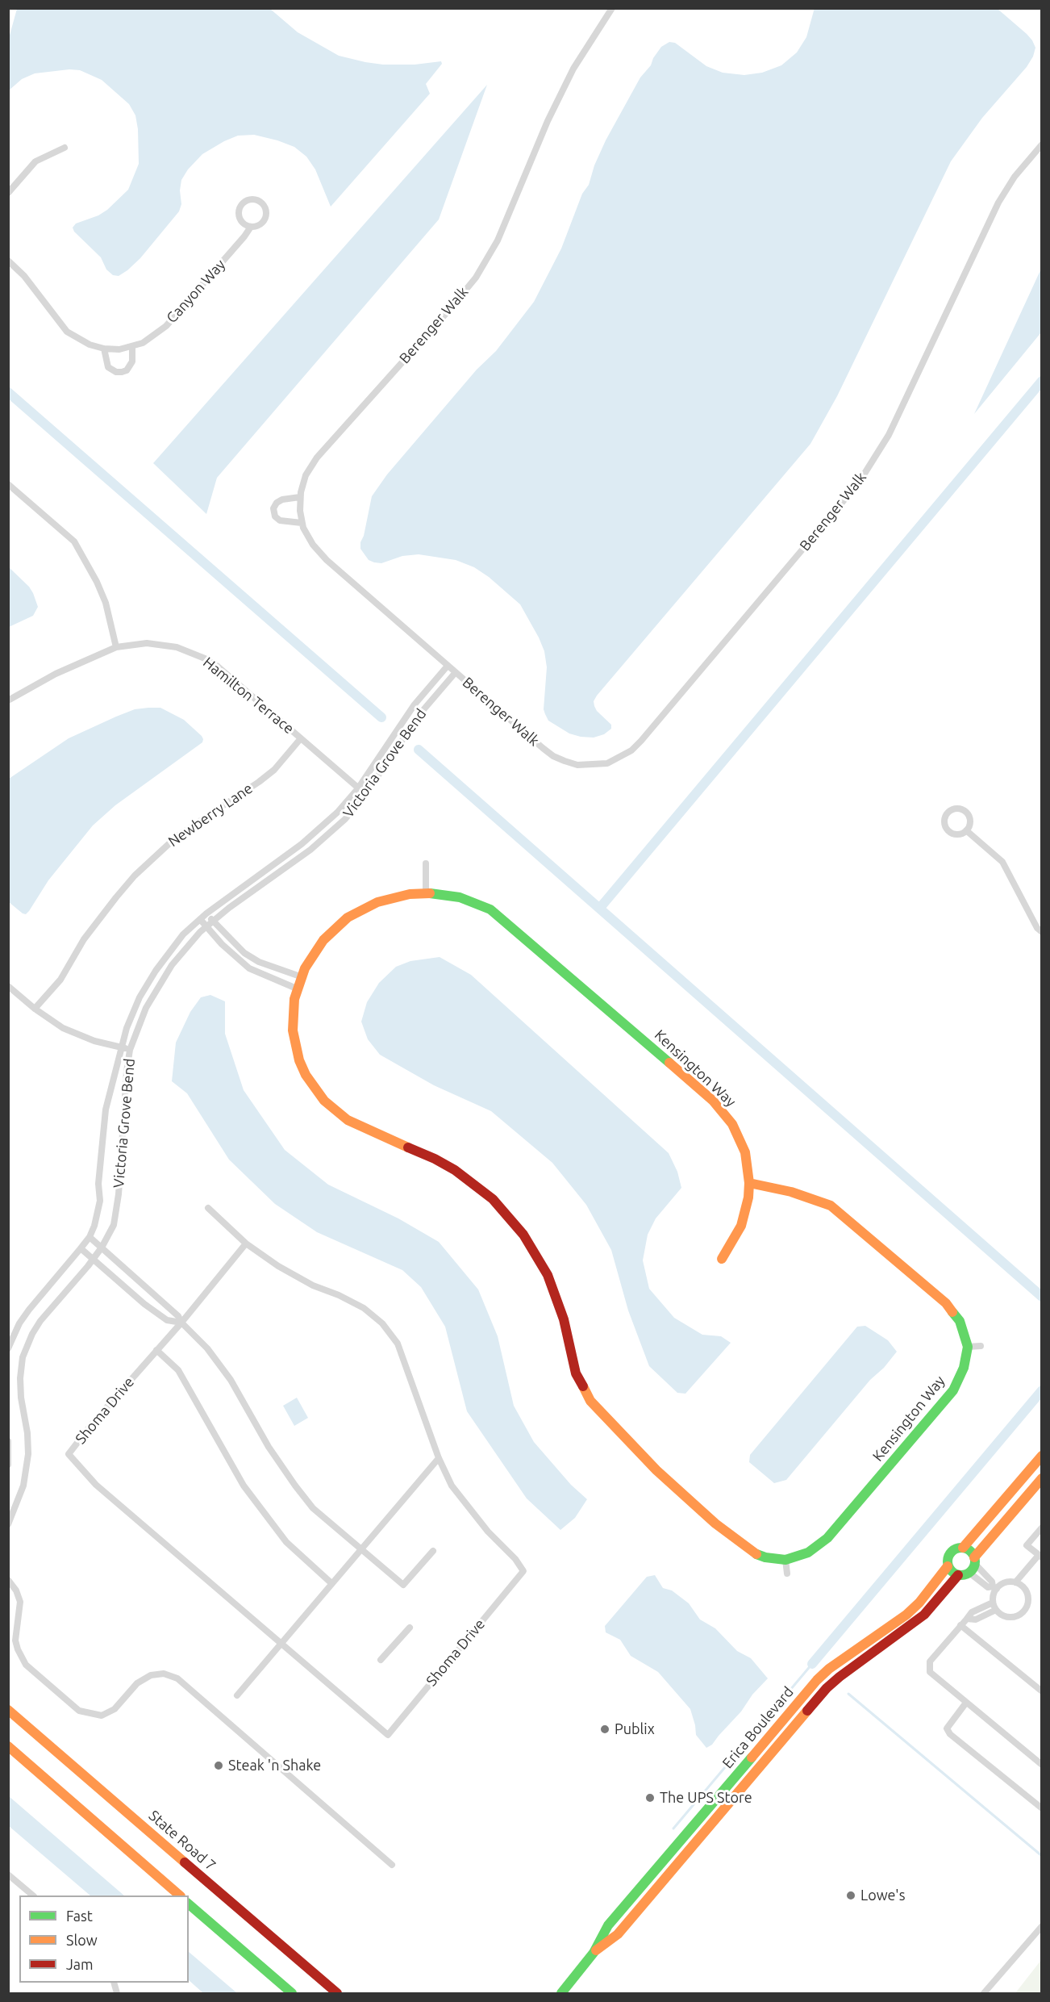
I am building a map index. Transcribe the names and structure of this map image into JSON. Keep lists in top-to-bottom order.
{
  "streets": {
    "street": [
      "Canyon Way",
      "Berenger Walk",
      "Hamilton Terrace",
      "Victoria Grove Bend",
      "Newberry Lane",
      "Kensington Way",
      "Shoma Drive",
      "Erica Boulevard",
      "State Road 7"
    ]
  },
  "crossings": [
    ["Berenger Walk", "Victoria Grove Bend"],
    ["Hamilton Terrace", "Victoria Grove Bend"],
    ["Hamilton Terrace", "Newberry Lane"]
  ],
  "places": [
    "Publix",
    "Steak 'n Shake",
    "The UPS Store",
    "Lowe's"
  ],
  "legend": ["Fast", "Slow", "Jam"]
}
